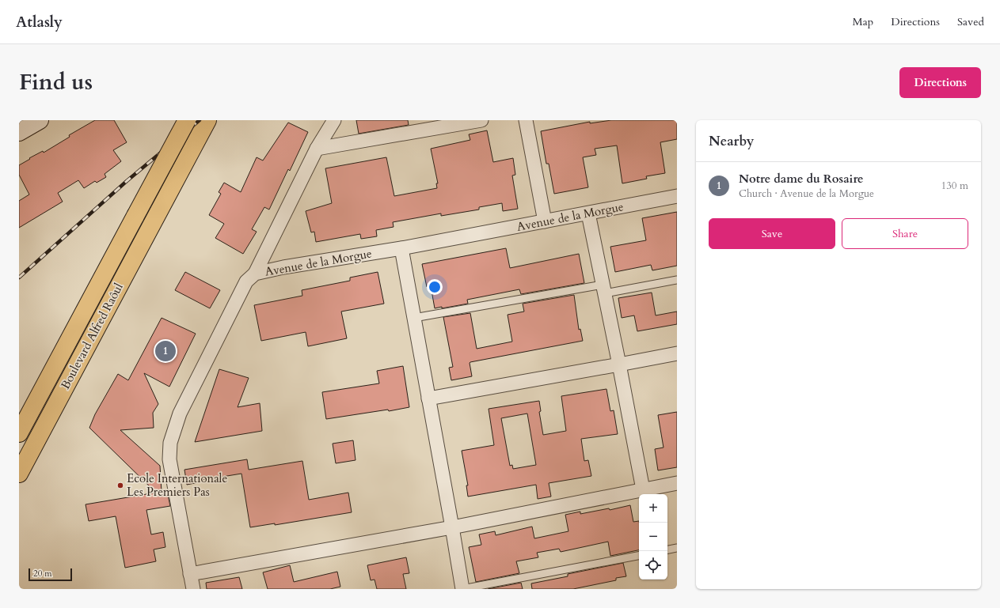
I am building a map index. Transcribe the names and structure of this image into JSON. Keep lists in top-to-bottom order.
{
  "streets": {
    "main road": ["Boulevard Alfred Raôul"],
    "street": ["Avenue de la Morgue"]
  },
  "places": ["Ecole Internationale Les Premiers Pas"],
  "scale_bar": "20 m",
  "page": {
    "header": "Atlasly",
    "nav": ["Map", "Directions", "Saved"],
    "title": "Find us",
    "buttons": [
      "Directions",
      ["Save", "Share"]
    ],
    "heading": "Nearby",
    "list": [
      {
        "mark": "1",
        "name": "Notre dame du Rosaire",
        "note": "Church · Avenue de la Morgue",
        "value": "130 m"
      }
    ],
    "pins": "1",
    "map_buttons": ["+", "−"],
    "scale": "20 m"
  }
}
